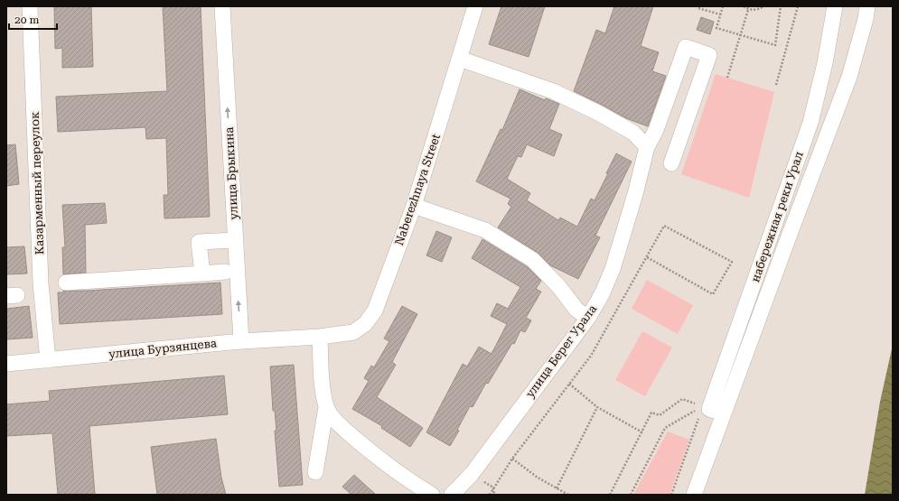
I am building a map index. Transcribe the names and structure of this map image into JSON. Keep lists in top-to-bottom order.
{
  "streets": {
    "street": [
      "улица Брыкина",
      "Казарменный переулок",
      "Naberezhnaya Street",
      "набережная реки Урал",
      "улица Бурзянцева",
      "улица Берег Урала"
    ]
  },
  "crossings": [
    ["улица Брыкина", "улица Бурзянцева"],
    ["Казарменный переулок", "улица Бурзянцева"],
    ["Naberezhnaya Street", "улица Бурзянцева"]
  ],
  "one_way": ["улица Брыкина"],
  "scale_bar": "20 m"
}
